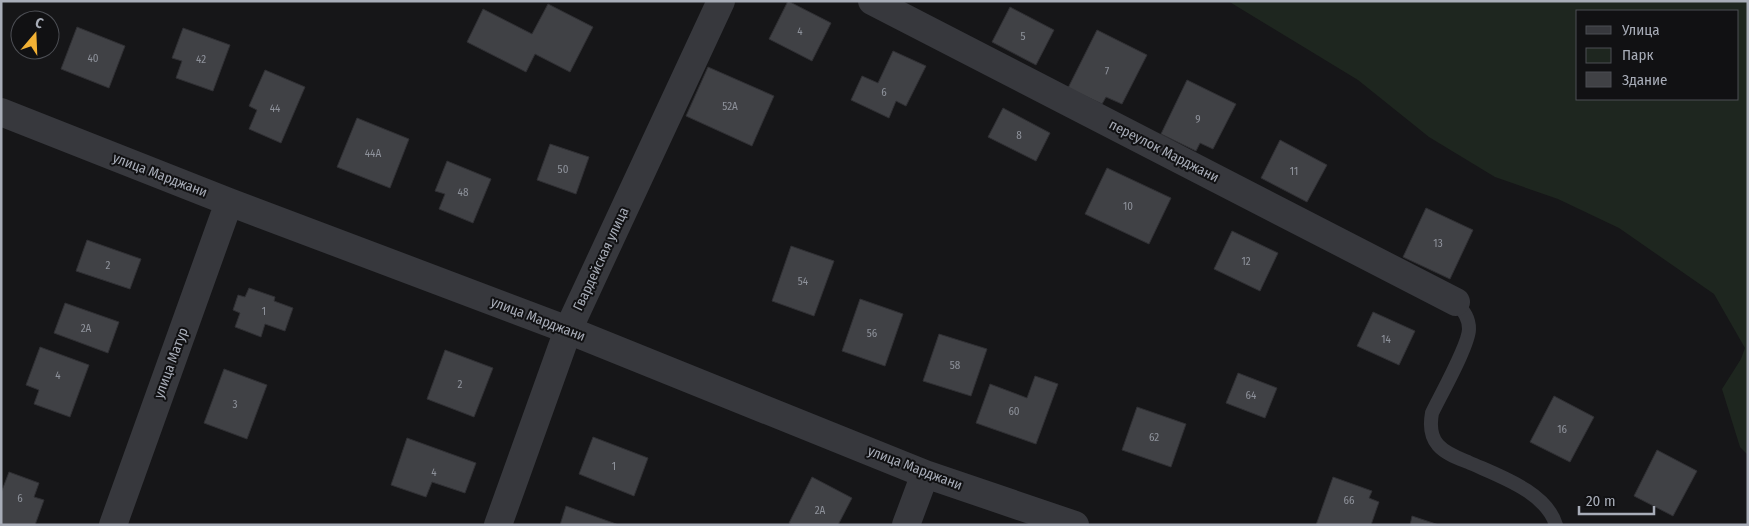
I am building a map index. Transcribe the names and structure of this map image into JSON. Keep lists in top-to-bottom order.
{
  "streets": {
    "street": [
      "переулок Марджани",
      "улица Марджани",
      "Гвардейская улица",
      "улица Матур"
    ]
  },
  "crossings": [
    ["улица Марджани", "Гвардейская улица"],
    ["улица Марджани", "улица Матур"]
  ],
  "house_numbers": [
    "4",
    "5",
    "40",
    "42",
    "7",
    "6",
    "52А",
    "44",
    "9",
    "8",
    "44А",
    "50",
    "11",
    "48",
    "10",
    "13",
    "12",
    "2",
    "54",
    "1",
    "2А",
    "56",
    "14",
    "58",
    "4",
    "2",
    "64",
    "3",
    "60",
    "16",
    "62",
    "1",
    "4",
    "6",
    "66",
    "2А"
  ],
  "legend": ["Улица", "Парк", "Здание"],
  "scale_bar": "20 m",
  "north": "top"
}
